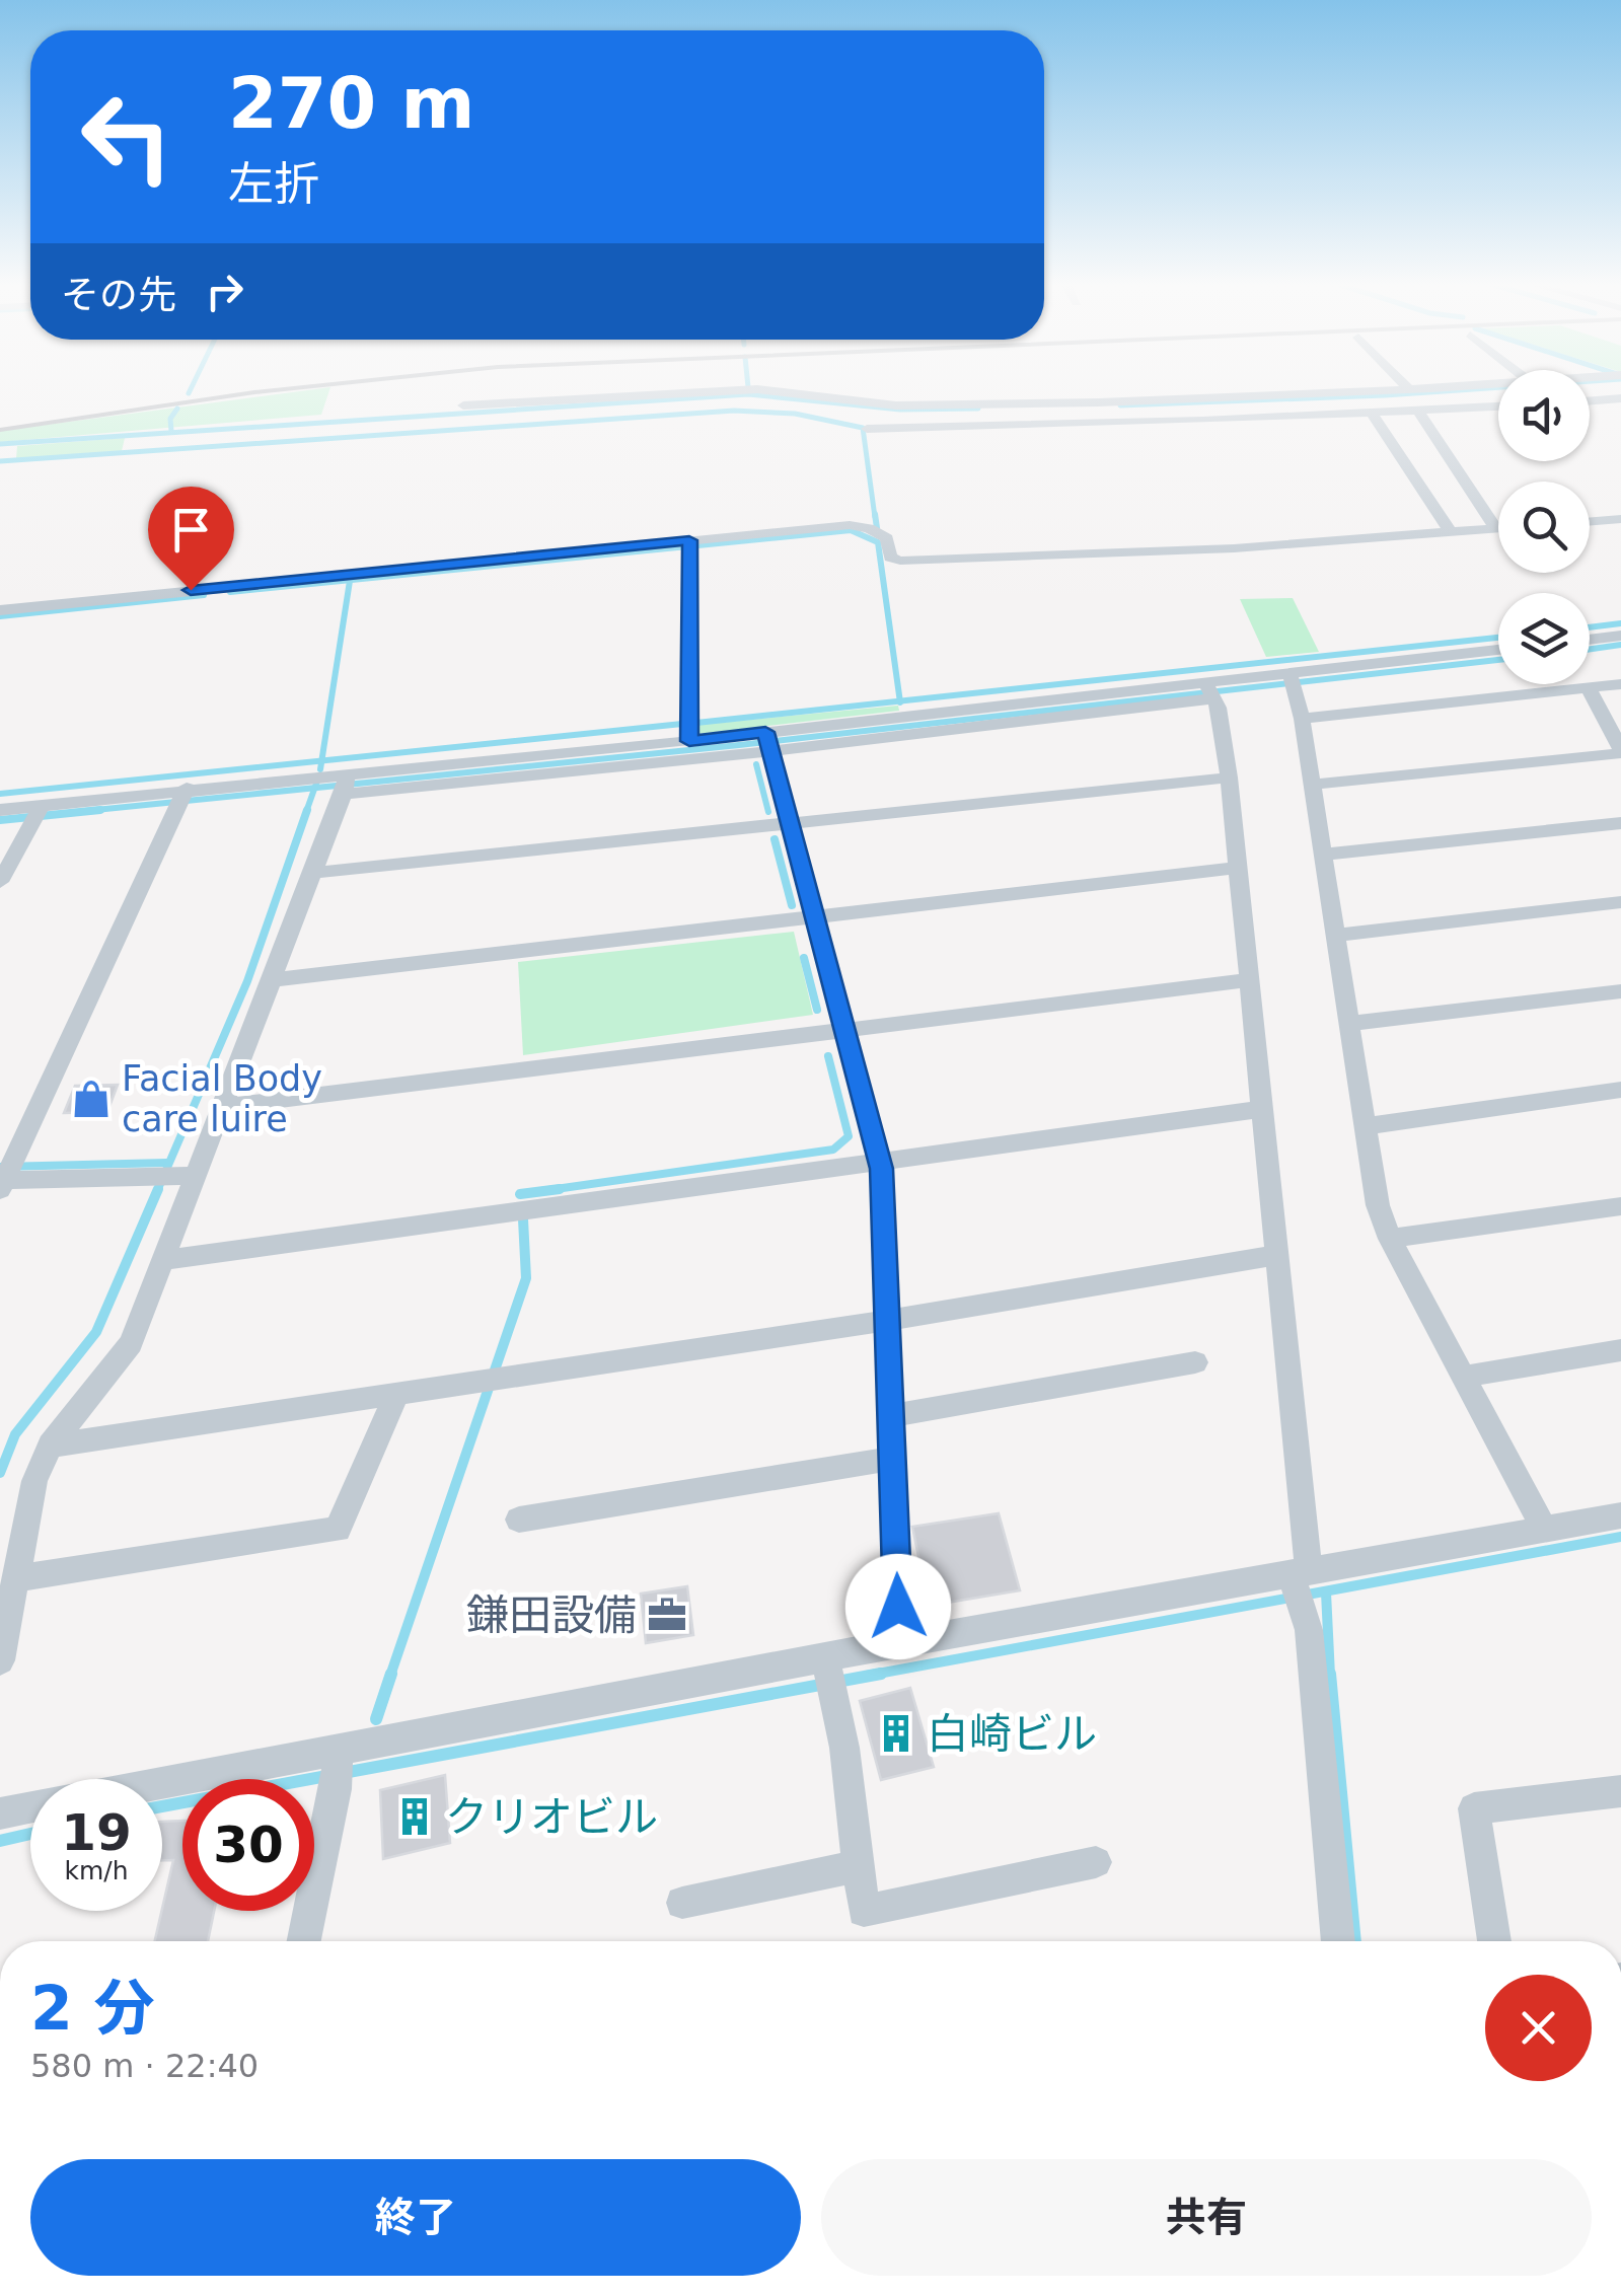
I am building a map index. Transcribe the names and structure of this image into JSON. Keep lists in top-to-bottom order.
{
  "places": {
    "shop": ["Facial Body care luire"],
    "office": ["鎌田設備"],
    "building": ["白崎ビル", "クリオビル"]
  },
  "page": {
    "turn": ["270 m", "左折"],
    "then": "その先",
    "speed": "19 km/h",
    "limit": "30",
    "heading": ["2 分", "580 m · 22:40"],
    "buttons": ["終了", "共有"]
  }
}
